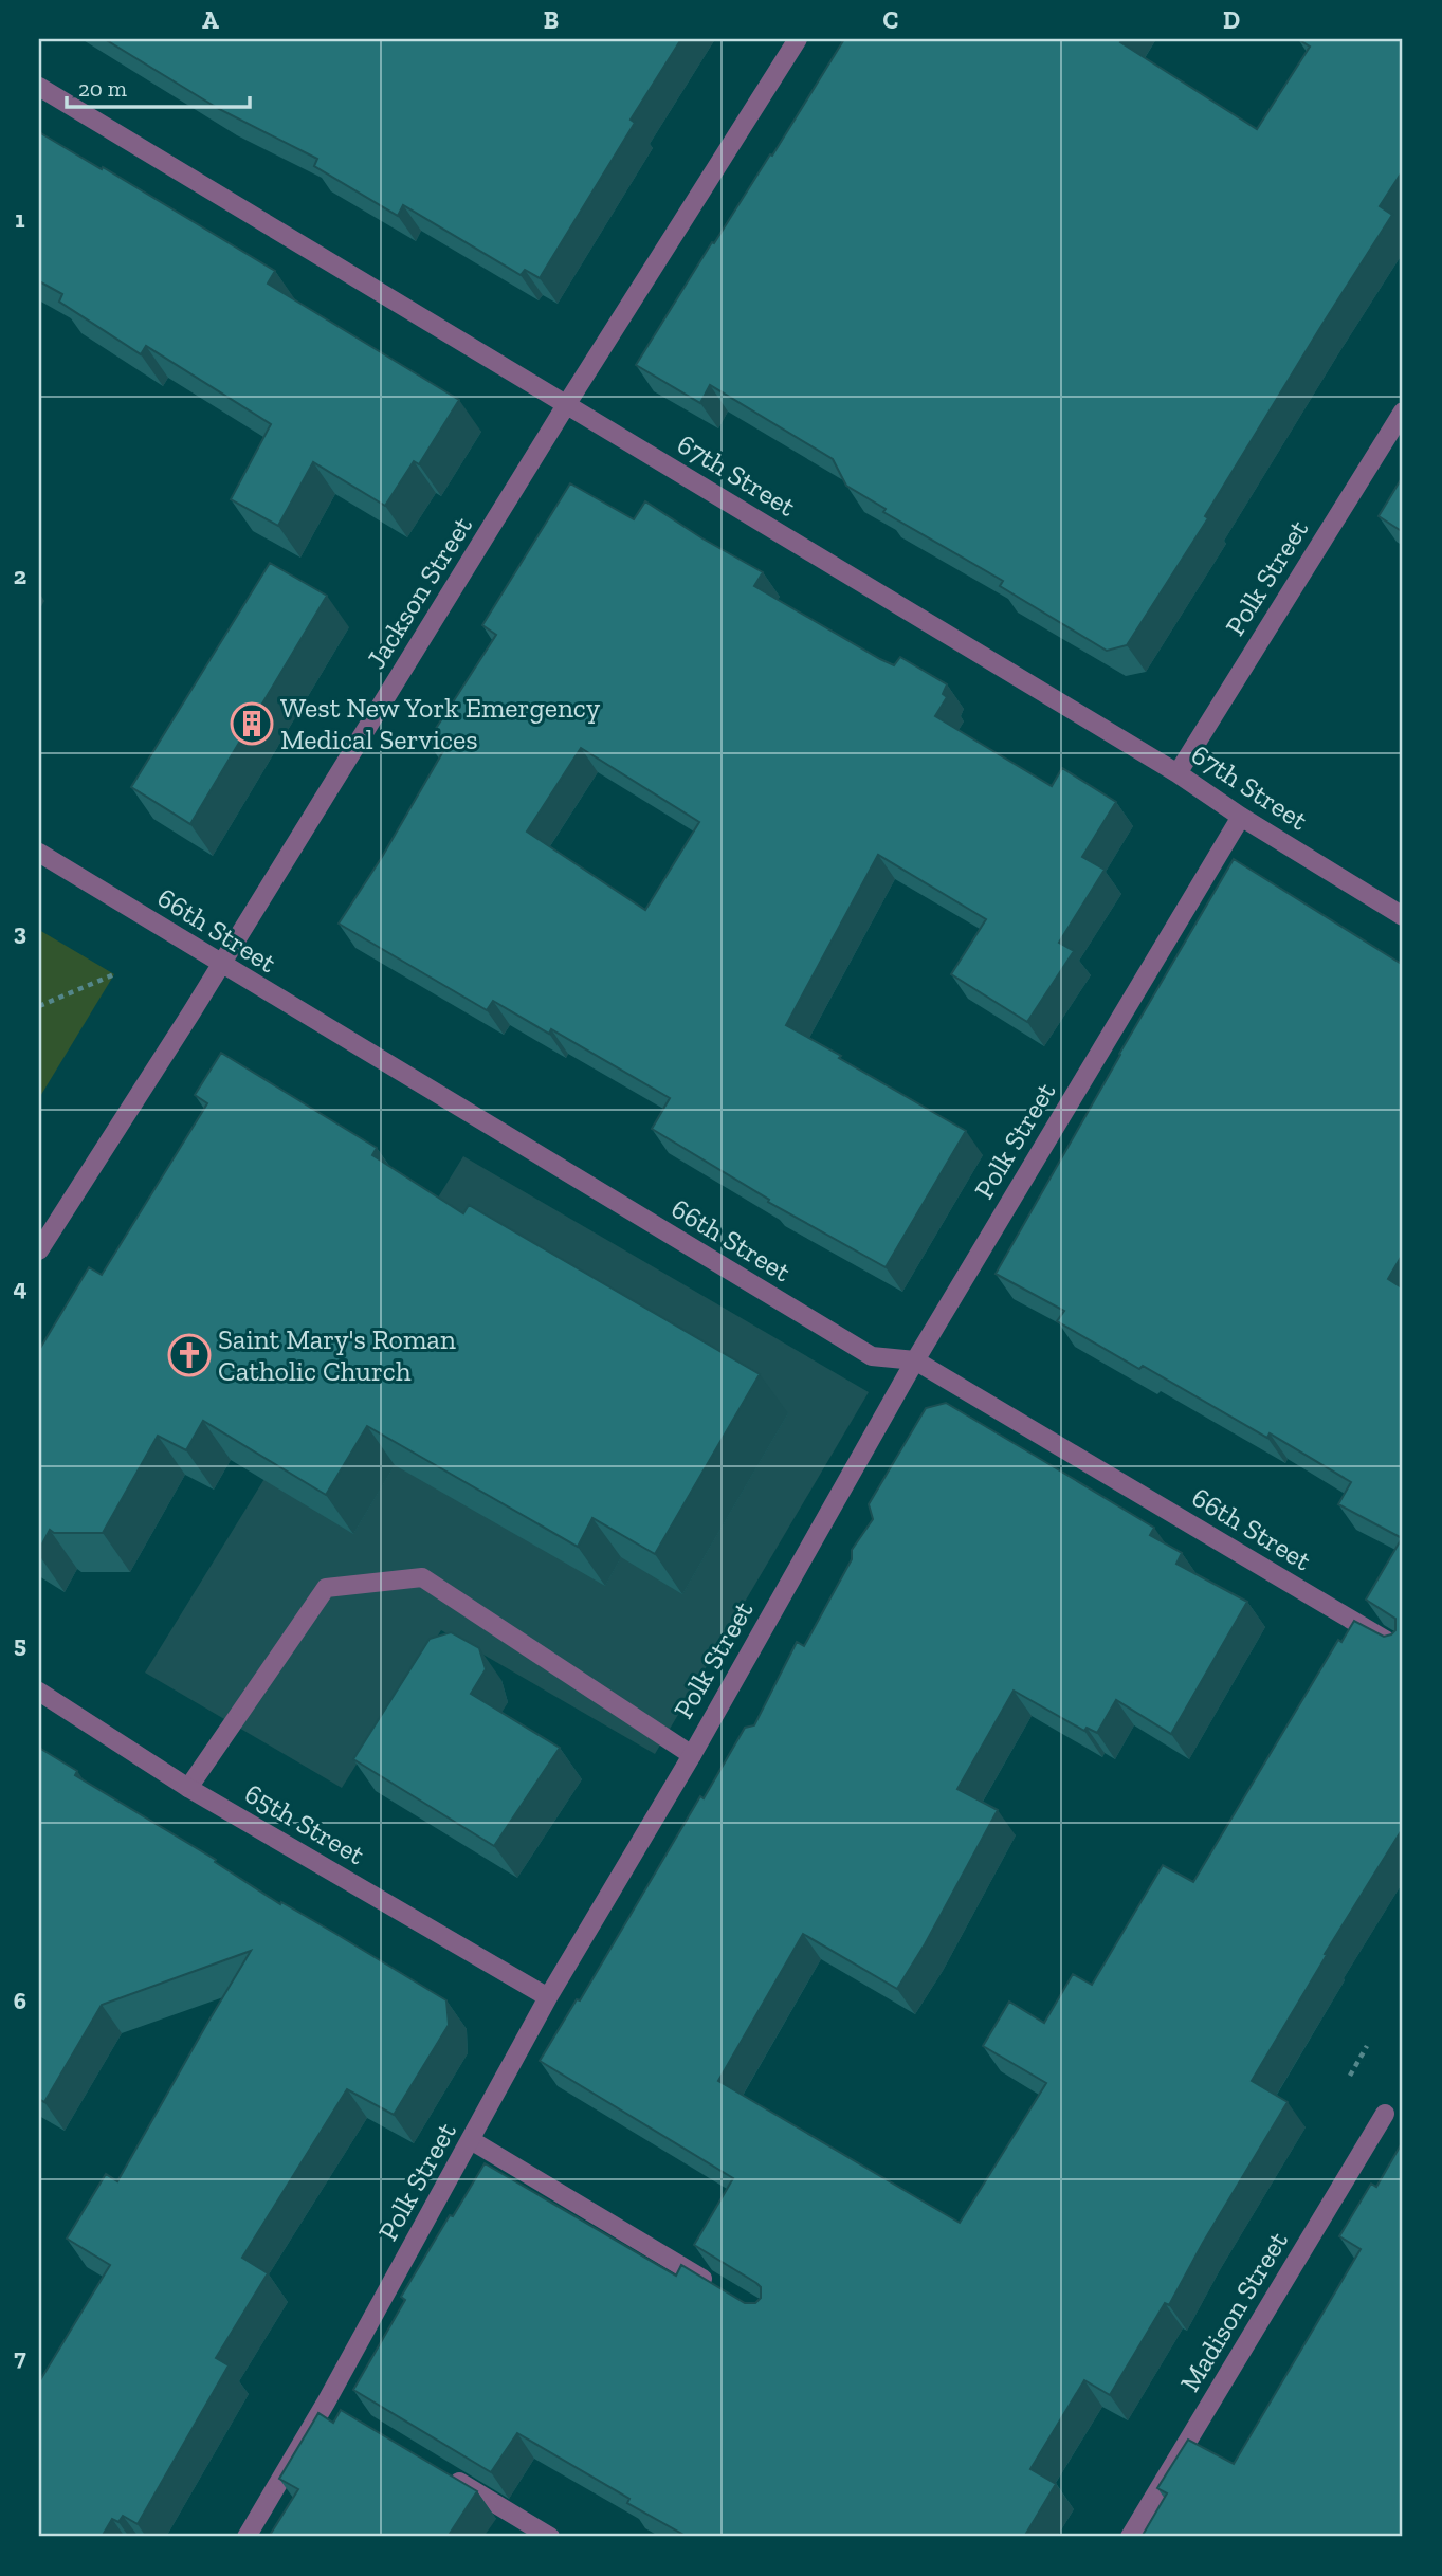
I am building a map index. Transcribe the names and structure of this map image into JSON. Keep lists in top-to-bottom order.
{
  "streets": {
    "street": [
      "67th Street",
      "Polk Street",
      "Jackson Street",
      "66th Street",
      "65th Street",
      "Madison Street"
    ]
  },
  "crossings": [
    ["67th Street", "Polk Street"],
    ["67th Street", "Jackson Street"],
    ["Polk Street", "66th Street"],
    ["Polk Street", "65th Street"],
    ["Jackson Street", "66th Street"]
  ],
  "places": {
    "building": ["West New York Emergency Medical Services"],
    "church": ["Saint Mary's Roman Catholic Church"]
  },
  "scale_bar": "20 m",
  "grid": {
    "columns": [
      "A",
      "B",
      "C",
      "D"
    ],
    "rows": [
      "1",
      "2",
      "3",
      "4",
      "5",
      "6",
      "7"
    ]
  }
}
